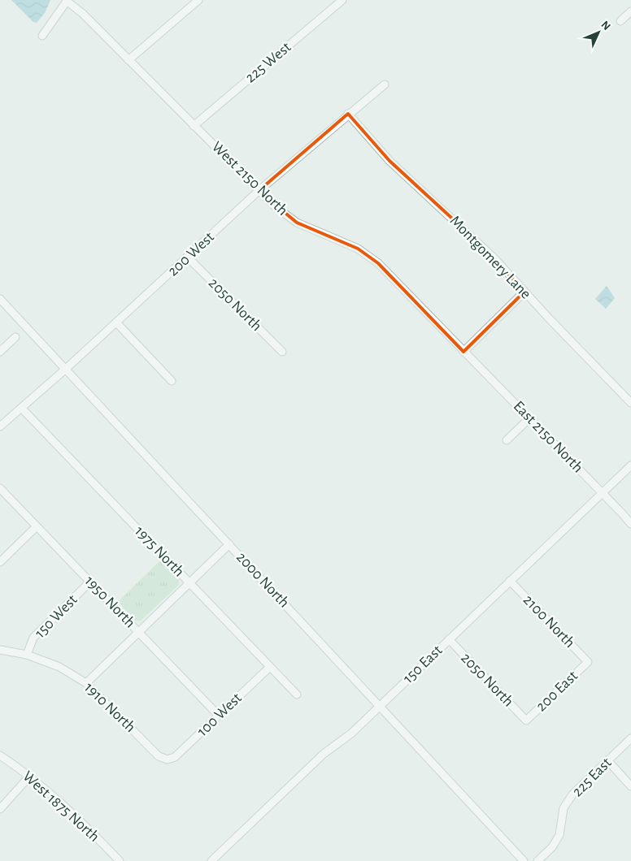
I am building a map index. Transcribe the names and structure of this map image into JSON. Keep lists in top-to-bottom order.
{
  "streets": {
    "street": [
      "225 West",
      "West 2150 North",
      "200 West",
      "Montgomery Lane",
      "2050 North",
      "East 2150 North",
      "1975 North",
      "2000 North",
      "1950 North",
      "150 West",
      "2100 North",
      "150 East",
      "200 East",
      "1910 North",
      "100 West",
      "225 East",
      "West 1875 North"
    ]
  },
  "crossings": [
    ["225 West", "West 2150 North"],
    ["West 2150 North", "200 West"],
    ["West 2150 North", "East 2150 North"],
    ["200 West", "Montgomery Lane"],
    ["200 West", "2050 North"],
    ["200 West", "1975 North"],
    ["200 West", "2000 North"],
    ["2050 North", "150 East"],
    ["2050 North", "200 East"],
    ["East 2150 North", "150 East"],
    ["1975 North", "100 West"],
    ["2000 North", "150 East"],
    ["1950 North", "150 West"],
    ["1950 North", "100 West"],
    ["150 West", "1910 North"],
    ["2100 North", "150 East"],
    ["2100 North", "200 East"],
    ["1910 North", "100 West"]
  ],
  "north": "top right"
}
